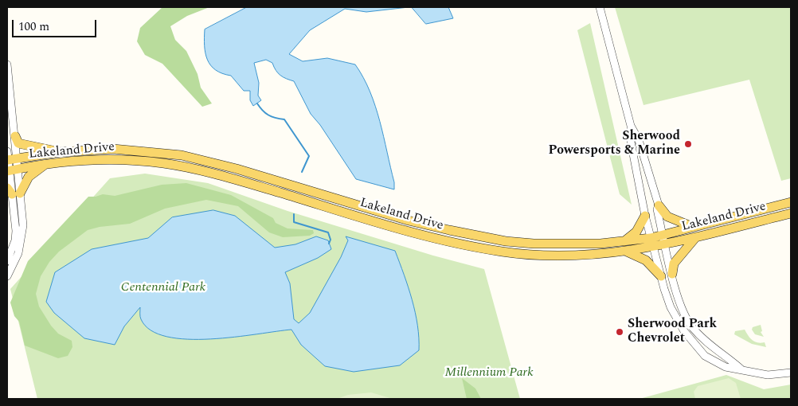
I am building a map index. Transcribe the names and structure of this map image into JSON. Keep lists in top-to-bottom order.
{
  "streets": {
    "main road": ["Lakeland Drive"]
  },
  "parks": ["Centennial Park", "Millennium Park"],
  "places": ["Sherwood Powersports & Marine", "Sherwood Park Chevrolet"],
  "scale_bar": "100 m"
}
